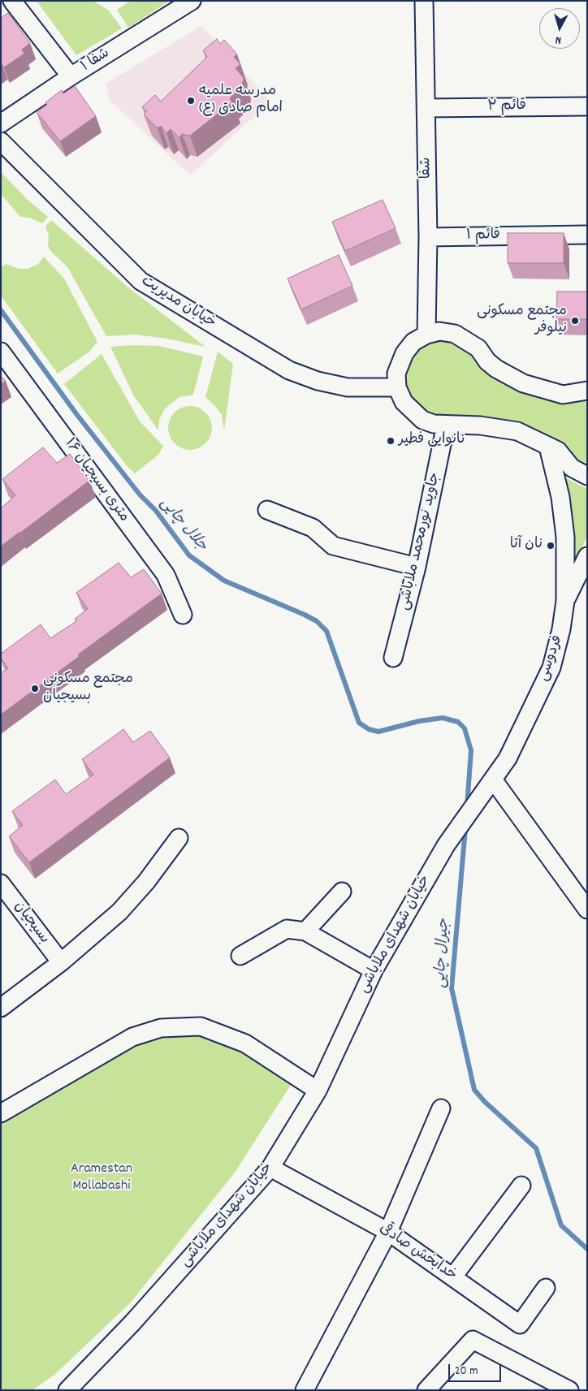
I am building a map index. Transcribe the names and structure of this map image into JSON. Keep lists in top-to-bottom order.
{
  "streets": {
    "street": [
      "شفا ۱",
      "قائم ۲",
      "شفا",
      "قائم ۱",
      "خیابان مدیریت",
      "۱۶ متری بسیجیان",
      "جاوید نورمحمد ملاباشی",
      "فردوسی",
      "بسیجیان",
      "خیابان شهدای ملاباشی",
      "خدابخش صادقی"
    ]
  },
  "crossings": [
    ["قائم ۲", "شفا"],
    ["شفا", "قائم ۱"],
    ["فردوسی", "خیابان شهدای ملاباشی"],
    ["خیابان شهدای ملاباشی", "خدابخش صادقی"]
  ],
  "water": ["جلال چایی", "جیرال چایی"],
  "parks": ["Aramestan Mollabashi"],
  "places": [
    "مدرسه علمیه امام صادق (ع)",
    "مجتمع مسکونی نیلوفر",
    "نانوایی فطیر",
    "نان آتا",
    "مجتمع مسکونی بسیجیان"
  ],
  "scale_bar": "20 m",
  "north": "bottom"
}
